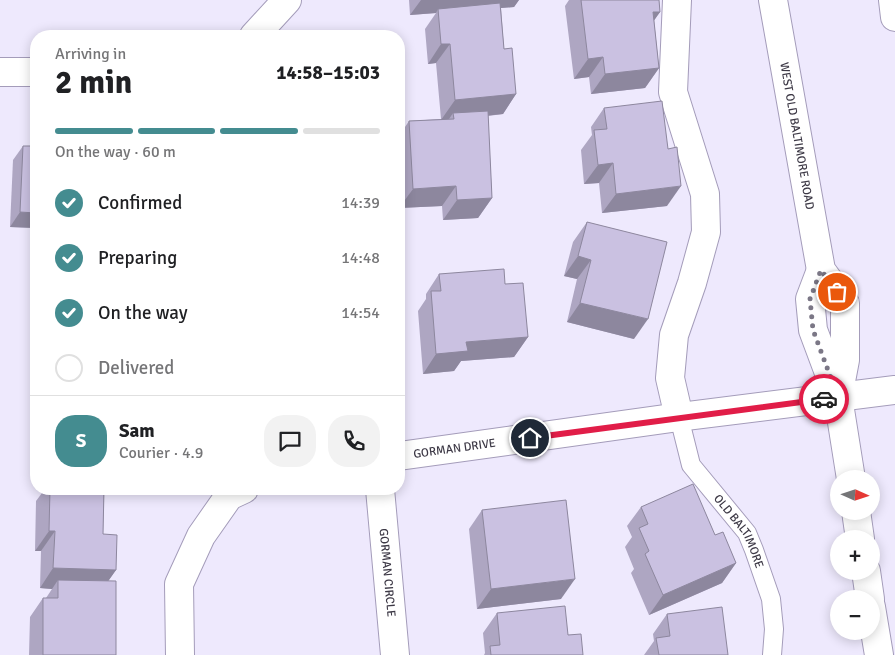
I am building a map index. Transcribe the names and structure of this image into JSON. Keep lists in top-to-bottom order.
{
  "streets": {
    "street": ["WEST OLD BALTIMORE ROAD", "GORMAN DRIVE", "GORMAN CIRCLE"],
    "lane": ["OLD BALTIMORE"]
  },
  "crossings": [
    ["WEST OLD BALTIMORE ROAD", "GORMAN DRIVE"],
    ["GORMAN DRIVE", "OLD BALTIMORE"]
  ],
  "north": "right",
  "page": {
    "heading": ["2 min", "Arriving in", "14:58–15:03"],
    "panel": ["Sam", "Courier · 4.9"],
    "bar": "On the way · 60 m",
    "list": [
      ["Confirmed", "14:39"],
      ["Preparing", "14:48"],
      ["On the way", "14:54"],
      "Delivered"
    ],
    "round": "S",
    "map_buttons": ["+", "−"]
  }
}
